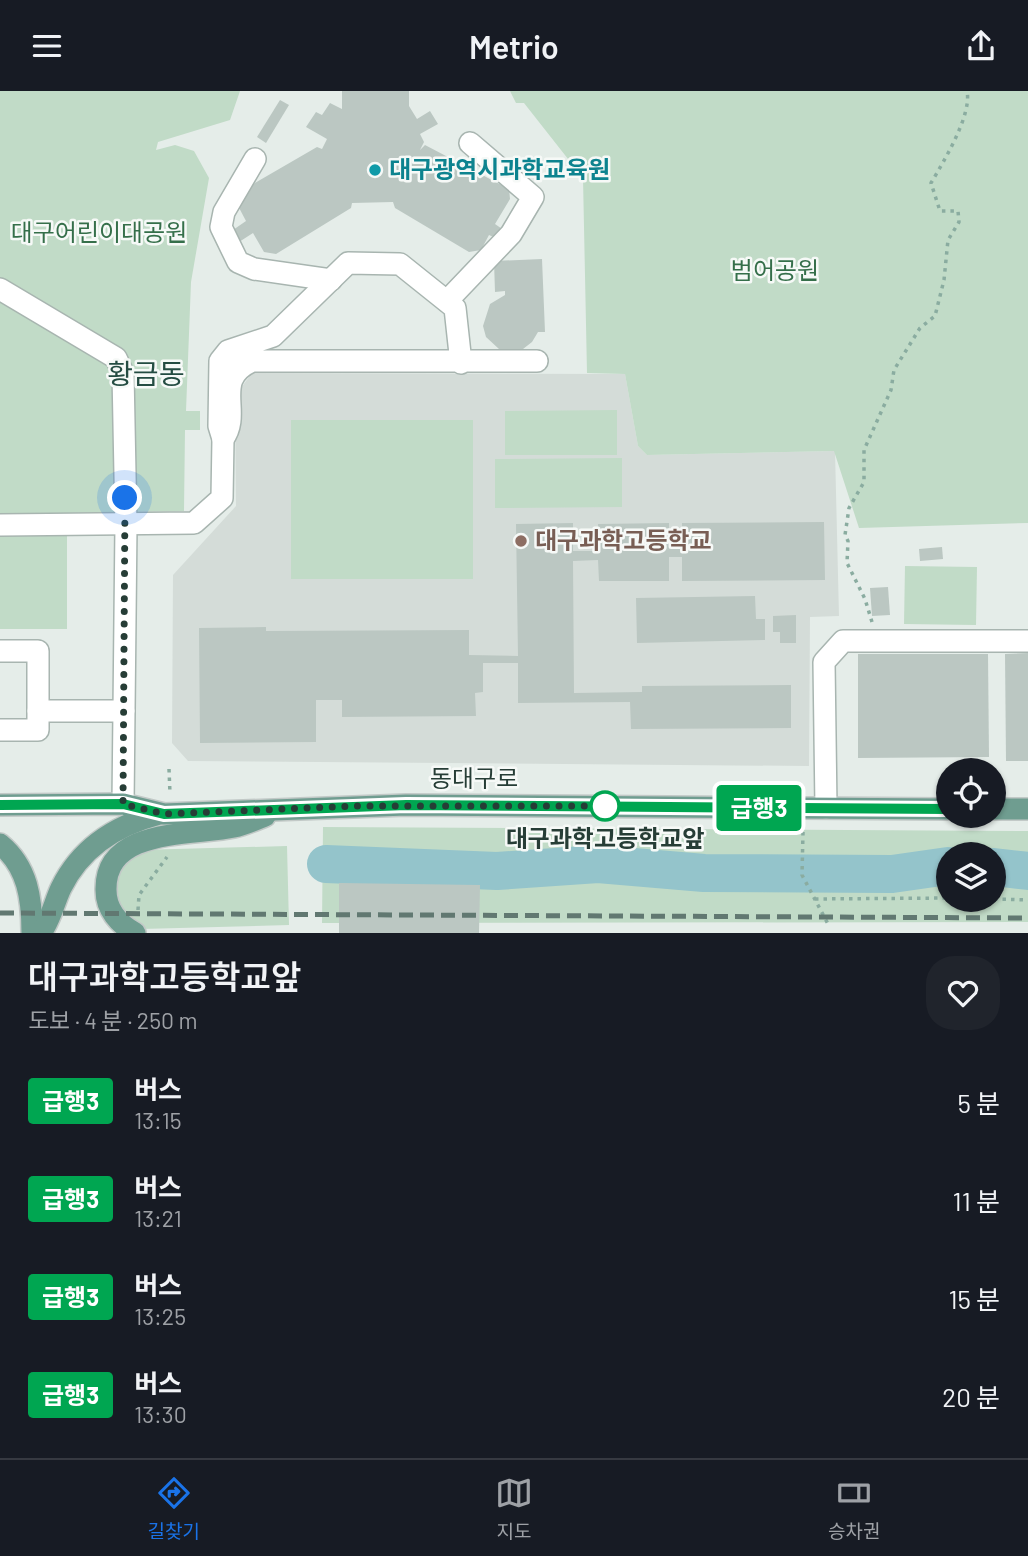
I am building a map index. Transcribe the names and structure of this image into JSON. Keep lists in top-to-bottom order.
{
  "streets": {
    "main road": ["동대구로"]
  },
  "districts": ["황금동"],
  "parks": ["대구어린이대공원", "범어공원"],
  "places": ["대구광역시과학교육원", "대구과학고등학교", "대구과학고등학교앞"],
  "lines": ["bus line 급행3"],
  "page": {
    "header": "Metrio",
    "on_map": "급행3",
    "heading": ["대구과학고등학교앞", "도보 · 4 분 · 250 m"],
    "list": [
      {
        "mark": "급행3",
        "name": "버스",
        "note": "13:15",
        "value": "5 분"
      },
      {
        "mark": "급행3",
        "name": "버스",
        "note": "13:21",
        "value": "11 분"
      },
      {
        "mark": "급행3",
        "name": "버스",
        "note": "13:25",
        "value": "15 분"
      },
      {
        "mark": "급행3",
        "name": "버스",
        "note": "13:30",
        "value": "20 분"
      }
    ],
    "tabs": ["길찾기", "지도", "승차권"]
  }
}
